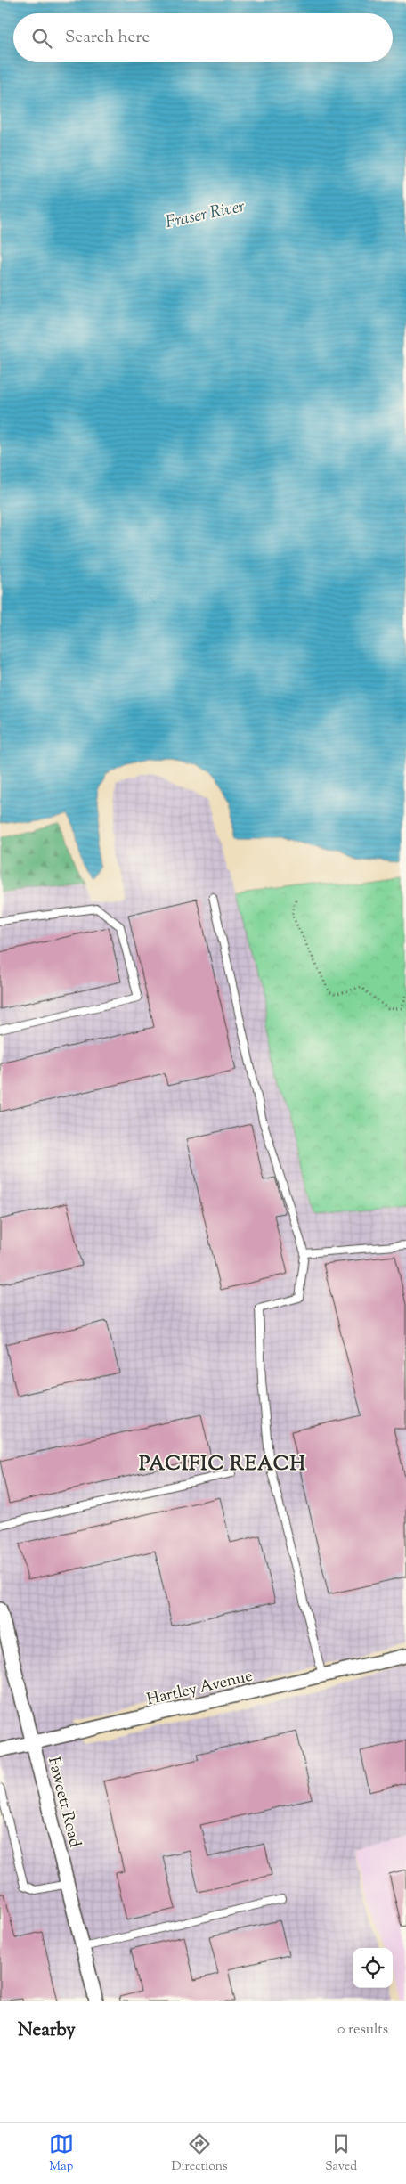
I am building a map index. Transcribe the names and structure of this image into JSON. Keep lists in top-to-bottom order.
{
  "streets": {
    "street": ["Hartley Avenue", "Fawcett Road"]
  },
  "crossings": [
    ["Hartley Avenue", "Fawcett Road"]
  ],
  "districts": ["PACIFIC REACH"],
  "water": ["Fraser River"],
  "page": {
    "search": "Search here",
    "heading": ["Nearby", "0 results"],
    "nav": ["Map", "Directions", "Saved"]
  }
}
